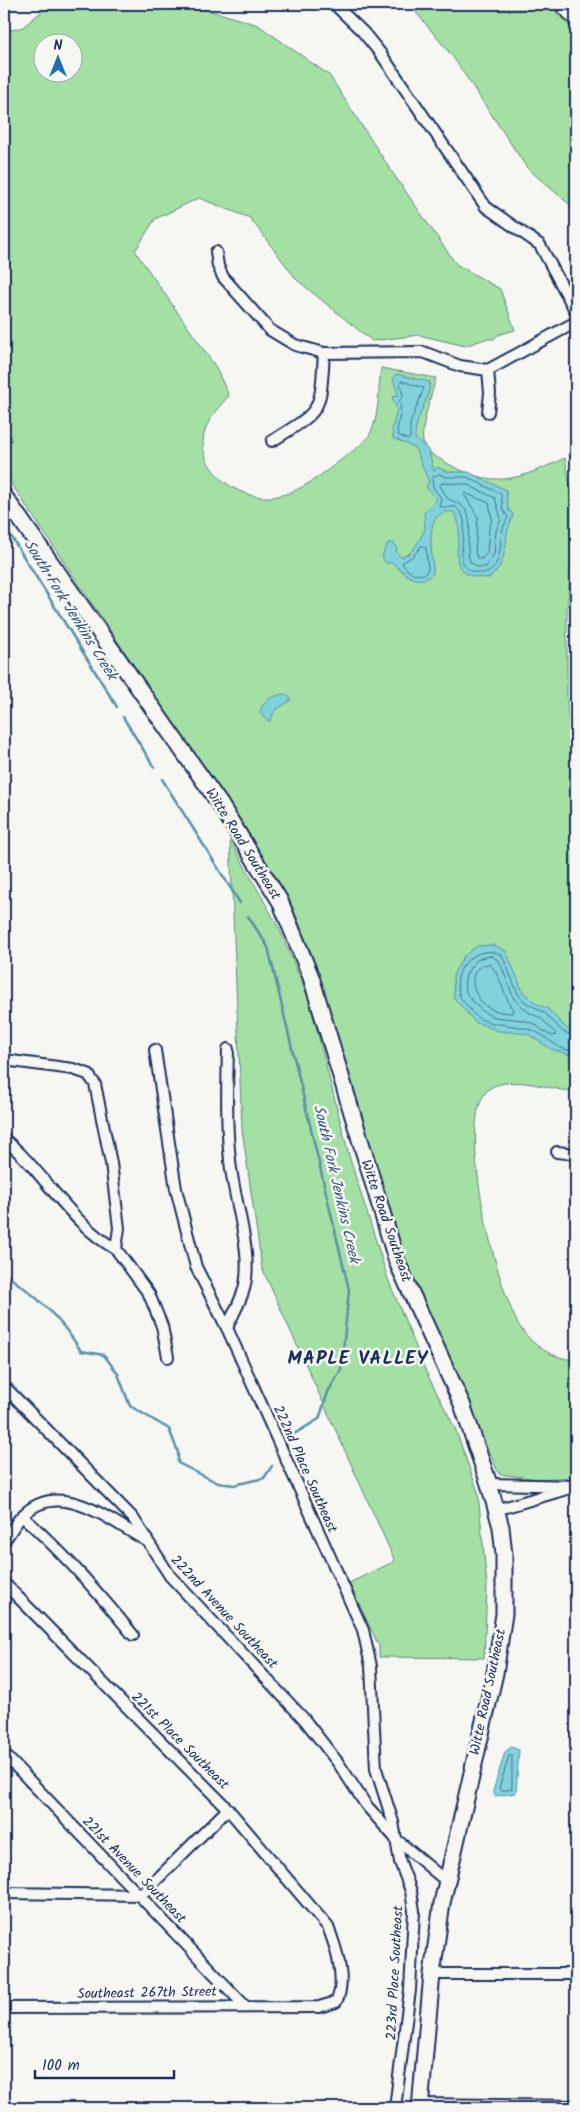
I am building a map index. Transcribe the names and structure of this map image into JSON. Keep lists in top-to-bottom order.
{
  "streets": {
    "street": [
      "Witte Road Southeast",
      "222nd Place Southeast",
      "222nd Avenue Southeast",
      "221st Place Southeast",
      "221st Avenue Southeast",
      "223rd Place Southeast",
      "Southeast 267th Street"
    ]
  },
  "crossings": [
    ["222nd Place Southeast", "222nd Avenue Southeast"],
    ["222nd Place Southeast", "223rd Place Southeast"],
    ["222nd Avenue Southeast", "223rd Place Southeast"],
    ["221st Place Southeast", "Southeast 267th Street"],
    ["221st Avenue Southeast", "Southeast 267th Street"]
  ],
  "districts": ["MAPLE VALLEY"],
  "water": ["South Fork Jenkins Creek"],
  "scale_bar": "100 m",
  "north": "top"
}
